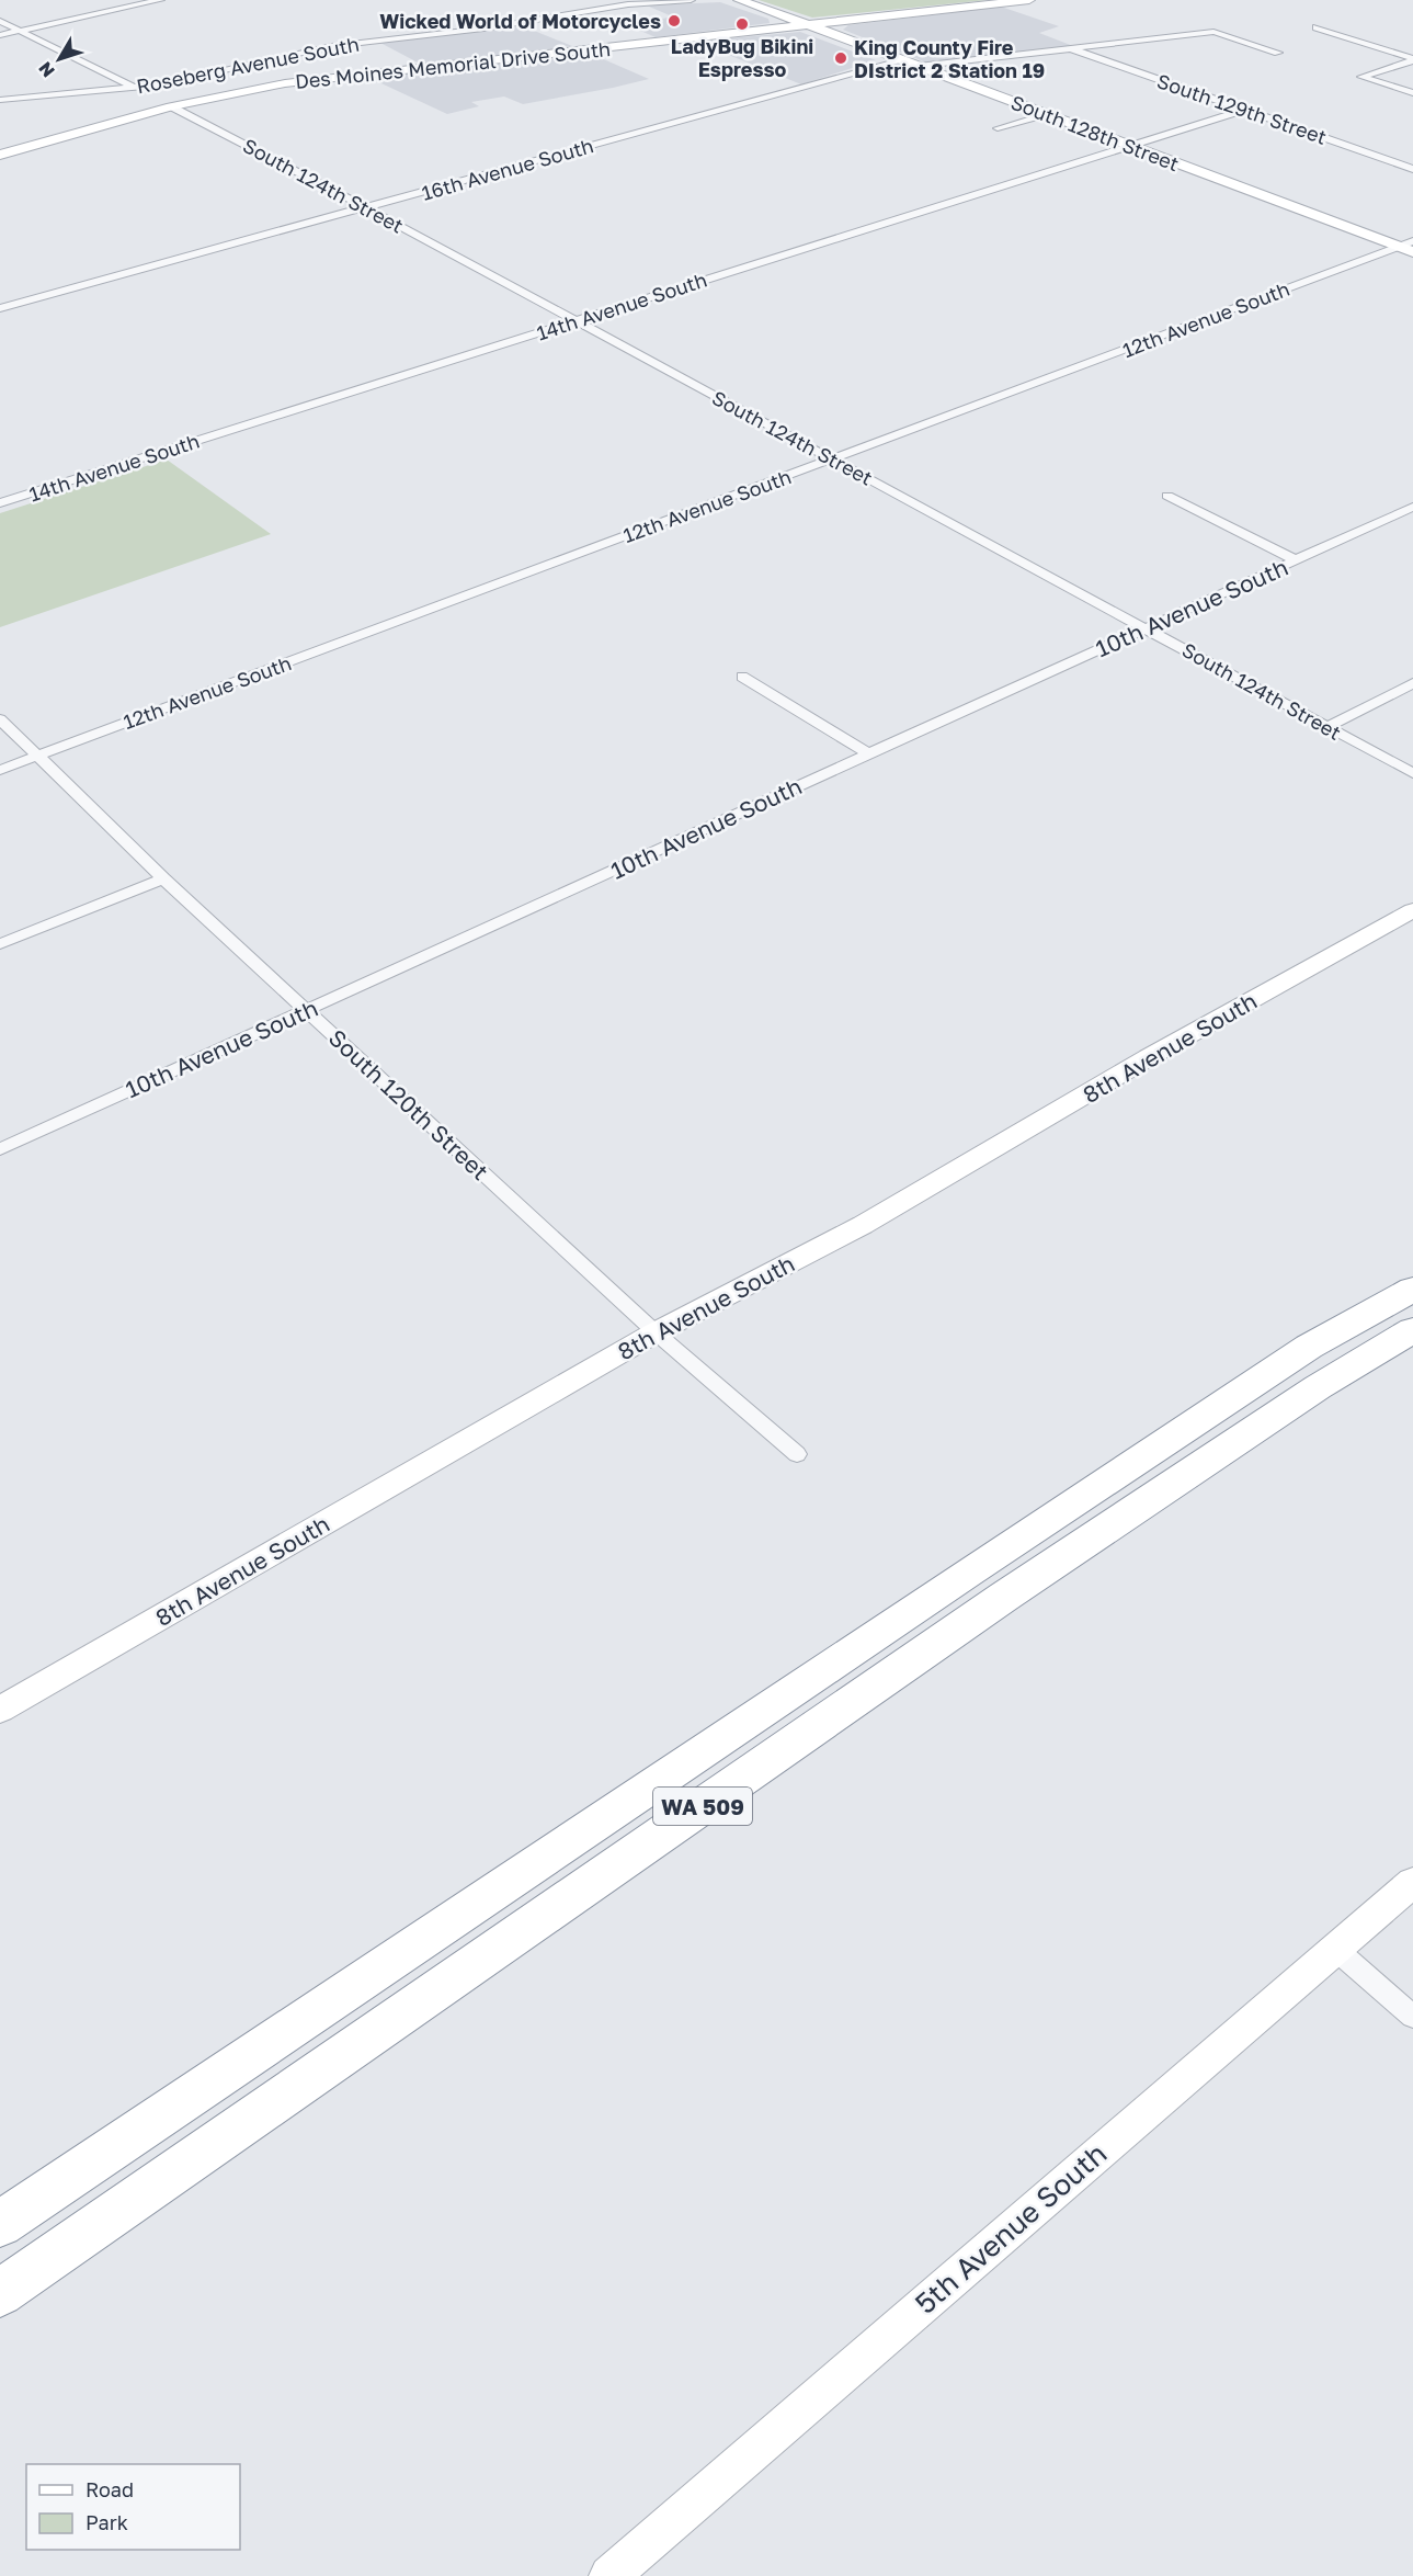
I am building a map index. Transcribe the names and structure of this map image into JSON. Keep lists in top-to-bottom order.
{
  "streets": {
    "highway": ["WA 509"],
    "main road": [
      "Des Moines Memorial Drive South",
      "South 128th Street",
      "8th Avenue South",
      "5th Avenue South"
    ],
    "street": [
      "Roseberg Avenue South",
      "South 129th Street",
      "16th Avenue South",
      "South 124th Street",
      "14th Avenue South",
      "12th Avenue South",
      "10th Avenue South",
      "South 120th Street"
    ]
  },
  "crossings": [
    ["Des Moines Memorial Drive South", "South 128th Street"],
    ["Des Moines Memorial Drive South", "South 124th Street"],
    ["South 129th Street", "14th Avenue South"],
    ["South 128th Street", "16th Avenue South"],
    ["South 128th Street", "14th Avenue South"],
    ["South 128th Street", "12th Avenue South"],
    ["16th Avenue South", "South 124th Street"],
    ["South 124th Street", "14th Avenue South"],
    ["South 124th Street", "12th Avenue South"],
    ["South 124th Street", "10th Avenue South"],
    ["12th Avenue South", "South 120th Street"],
    ["10th Avenue South", "South 120th Street"],
    ["8th Avenue South", "South 120th Street"]
  ],
  "places": ["Wicked World of Motorcycles", "LadyBug Bikini Espresso", "King County Fire DIstrict 2 Station 19"],
  "legend": ["Road", "Park"],
  "north": "bottom left"
}
